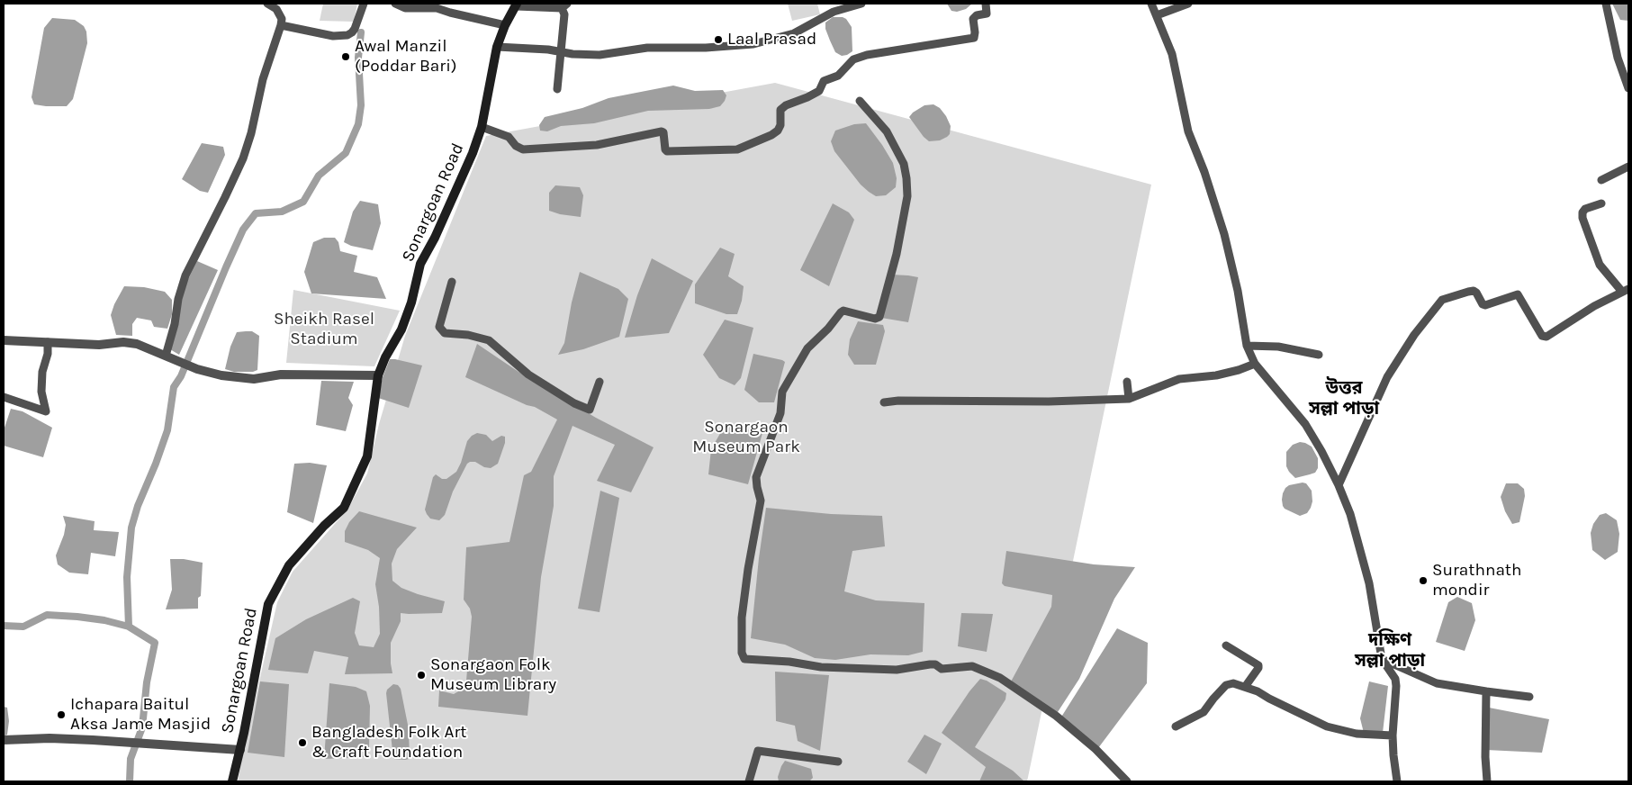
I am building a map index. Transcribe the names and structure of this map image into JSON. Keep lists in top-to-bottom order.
{
  "streets": {
    "main road": ["Sonargoan Road"]
  },
  "districts": ["উত্তর সল্লা পাড়া", "দক্ষিণ সল্লা পাড়া"],
  "parks": ["Sheikh Rasel Stadium", "Sonargaon Museum Park"],
  "places": [
    "Laal Prasad",
    "Awal Manzil (Poddar Bari)",
    "Surathnath mondir",
    "Sonargaon Folk Museum Library",
    "Ichapara Baitul Aksa Jame Masjid",
    "Bangladesh Folk Art & Craft Foundation"
  ]
}
